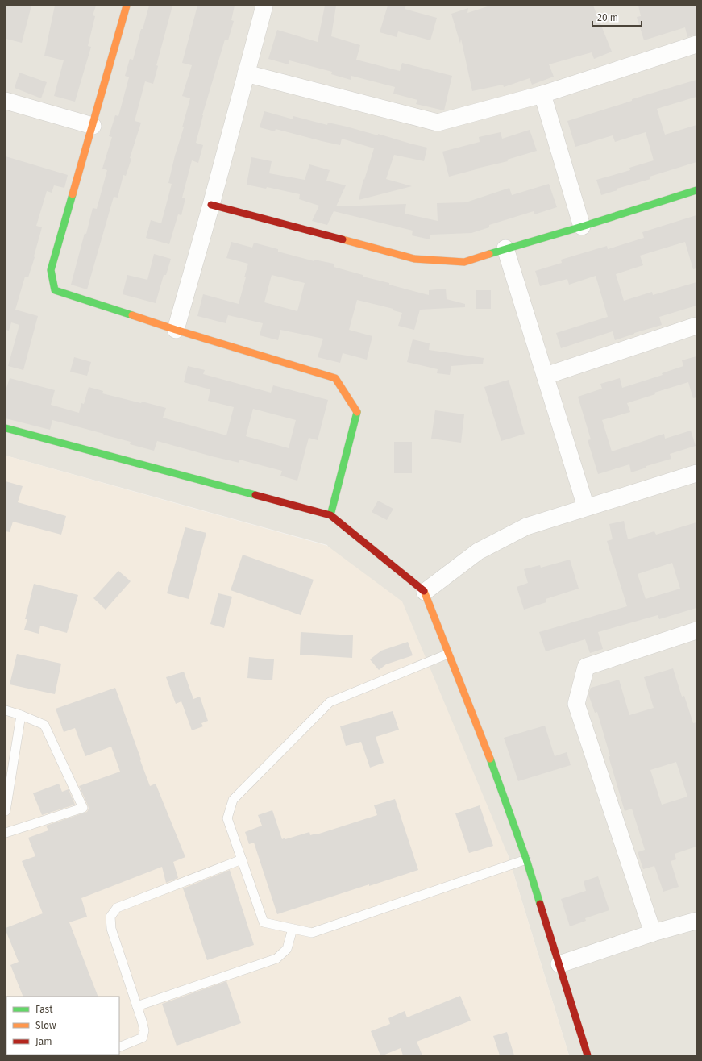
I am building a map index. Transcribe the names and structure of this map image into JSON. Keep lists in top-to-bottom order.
{
  "legend": ["Fast", "Slow", "Jam"],
  "scale_bar": "20 m"
}
